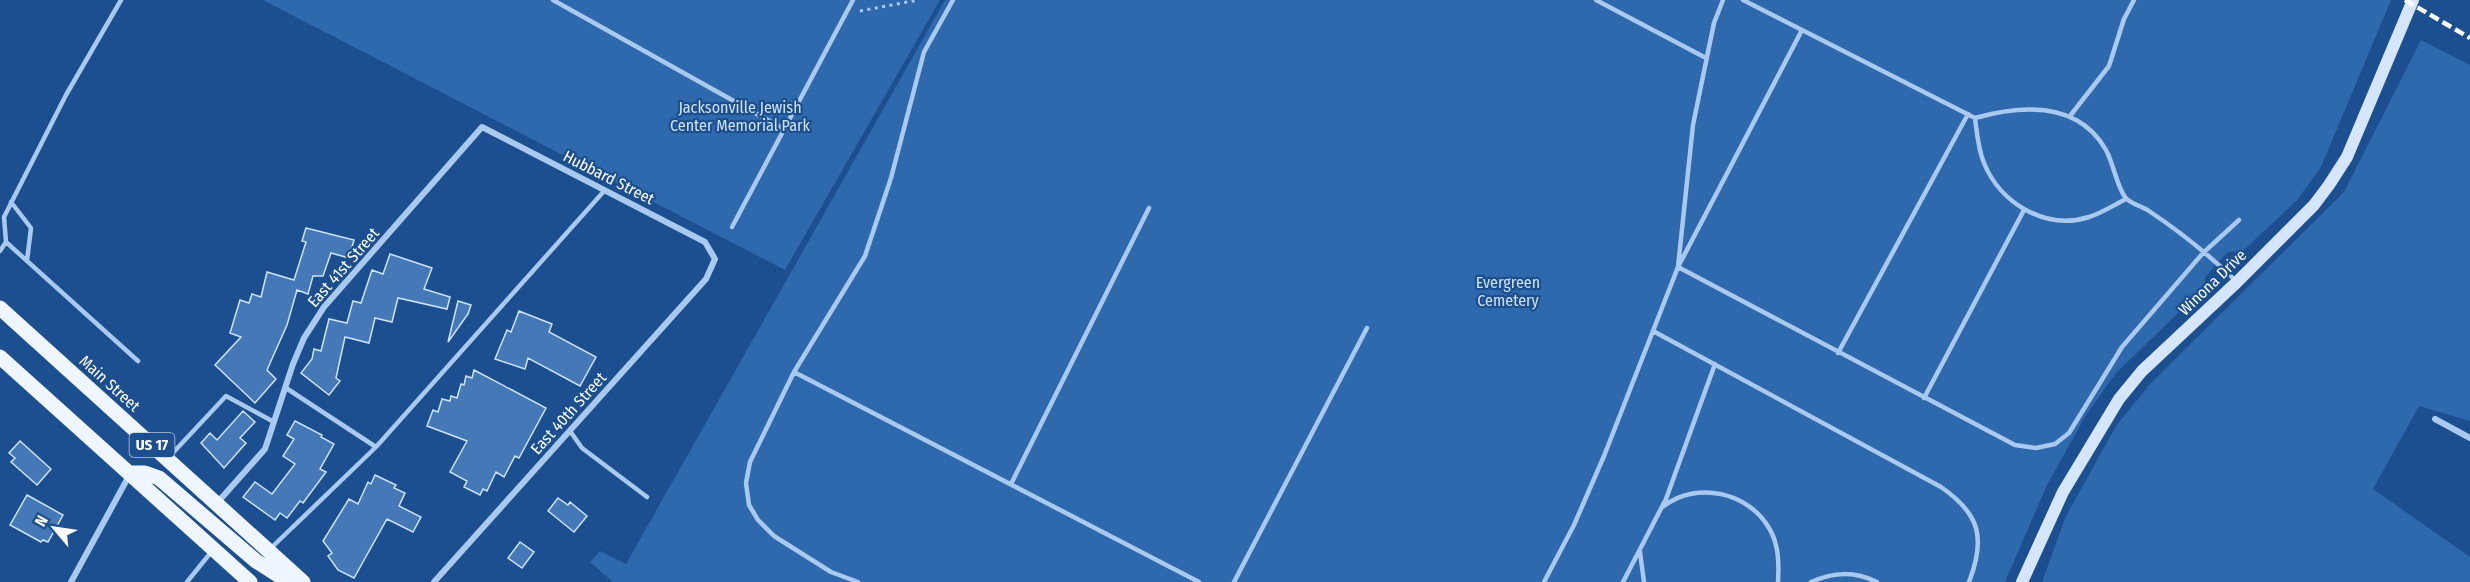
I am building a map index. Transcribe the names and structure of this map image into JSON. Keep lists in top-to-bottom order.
{
  "streets": {
    "main road": ["Main Street", "US 17"],
    "street": [
      "Hubbard Street",
      "East 41st Street",
      "Winona Drive",
      "East 40th Street"
    ]
  },
  "crossings": [
    ["Hubbard Street", "East 41st Street"],
    ["Hubbard Street", "East 40th Street"],
    ["East 41st Street", "Main Street"]
  ],
  "parks": ["Jacksonville Jewish Center Memorial Park", "Evergreen Cemetery"],
  "north": "top left"
}
